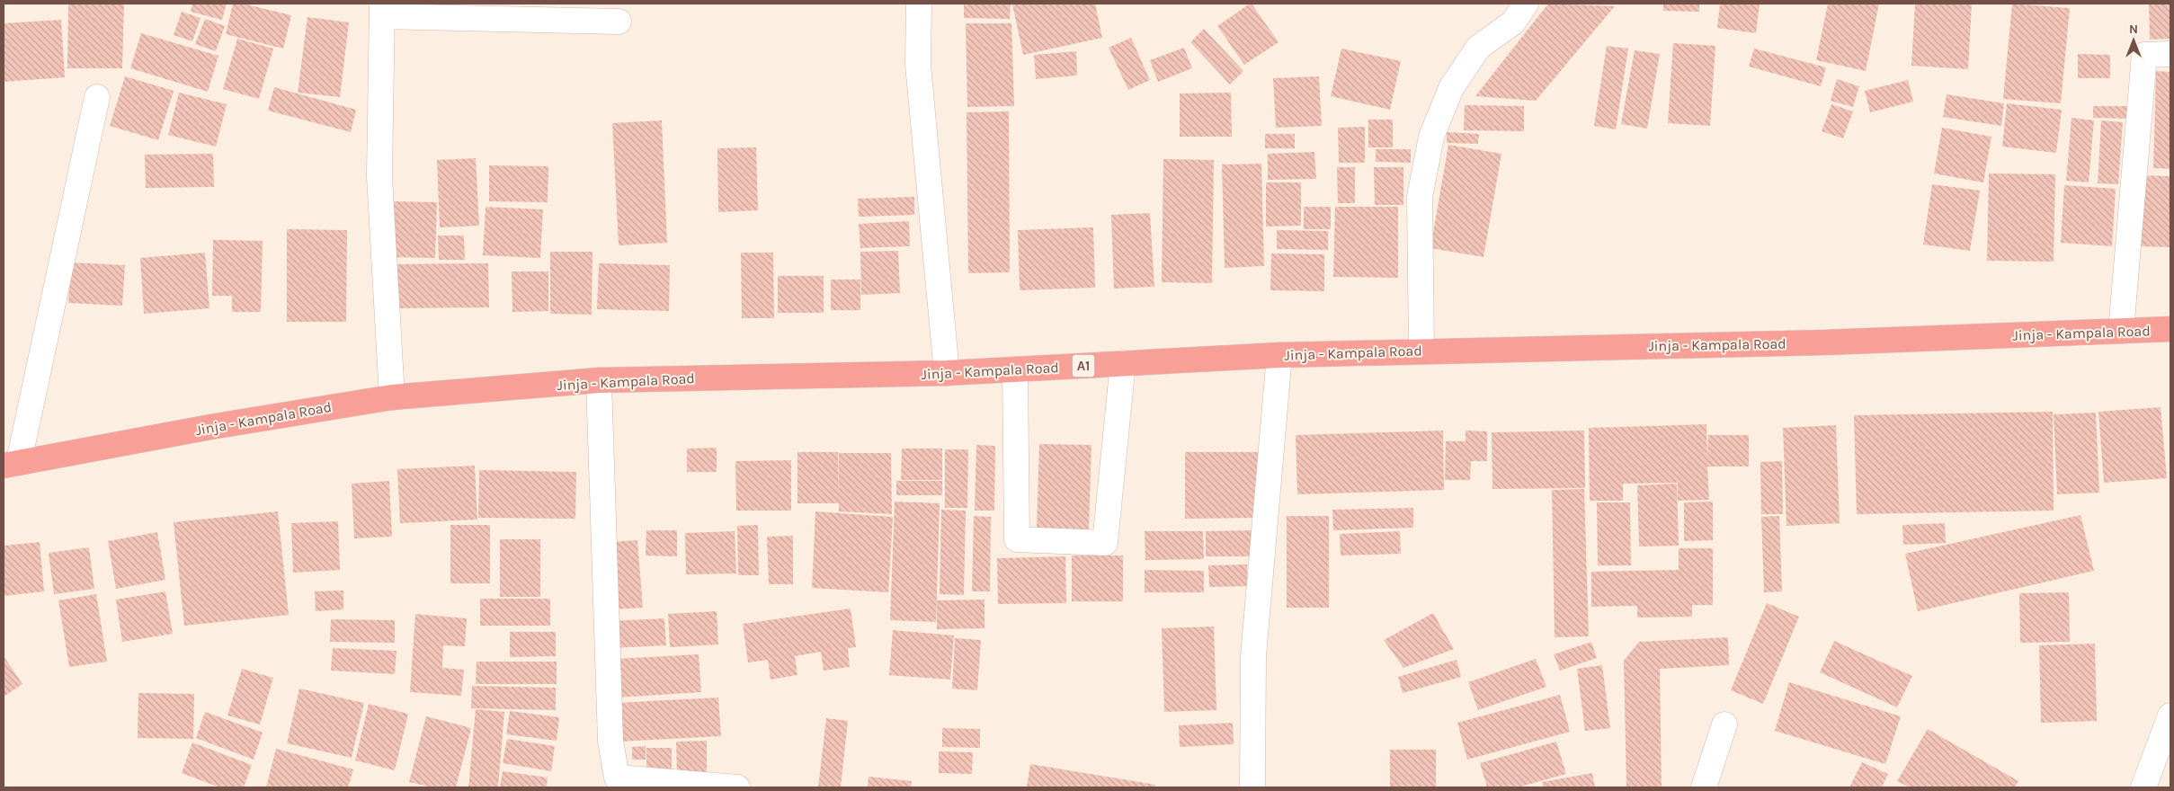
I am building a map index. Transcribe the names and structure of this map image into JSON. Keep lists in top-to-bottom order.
{
  "streets": {
    "highway": ["Jinja - Kampala Road", "A1"]
  },
  "north": "top"
}
